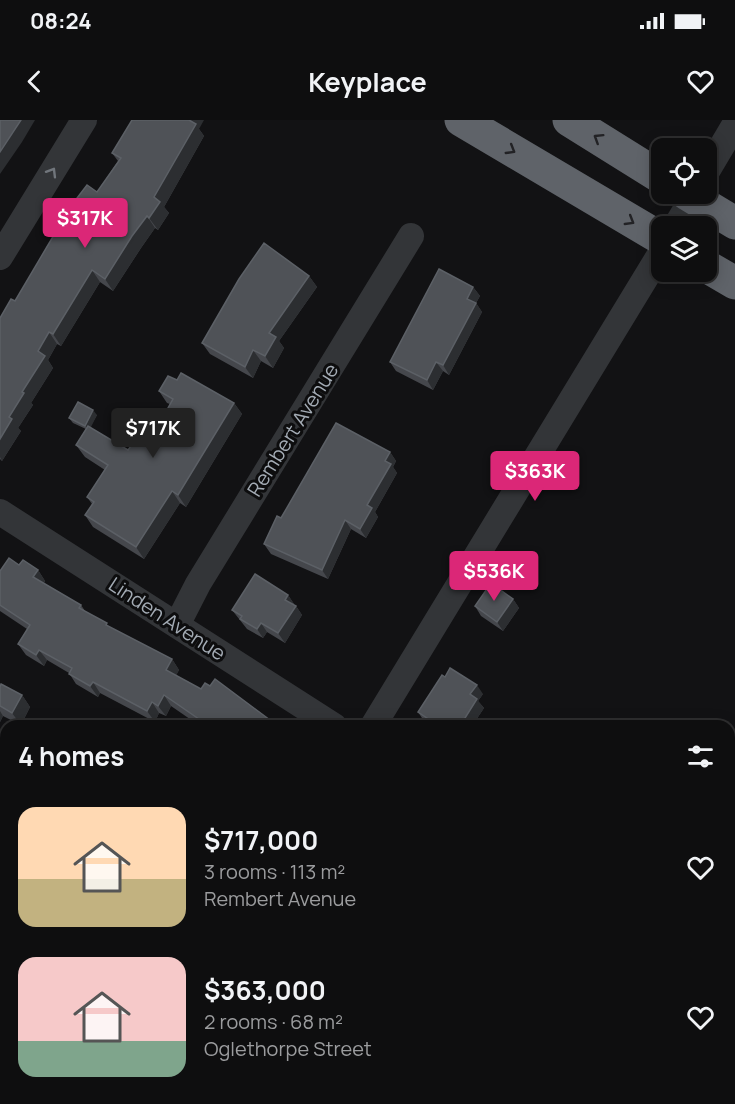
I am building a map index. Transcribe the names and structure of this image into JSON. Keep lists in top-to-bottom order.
{
  "streets": {
    "street": ["Rembert Avenue", "Linden Avenue"]
  },
  "crossings": [
    ["Rembert Avenue", "Linden Avenue"]
  ],
  "page": {
    "status": "08:24",
    "header": "Keyplace",
    "price": [
      "$317K",
      "$717K",
      "$363K",
      "$536K"
    ],
    "heading": "4 homes",
    "list": [
      {
        "name": "$717,000",
        "note": "3 rooms · 113 m² · Rembert Avenue"
      },
      {
        "name": "$363,000",
        "note": "2 rooms · 68 m² · Oglethorpe Street"
      }
    ]
  }
}
